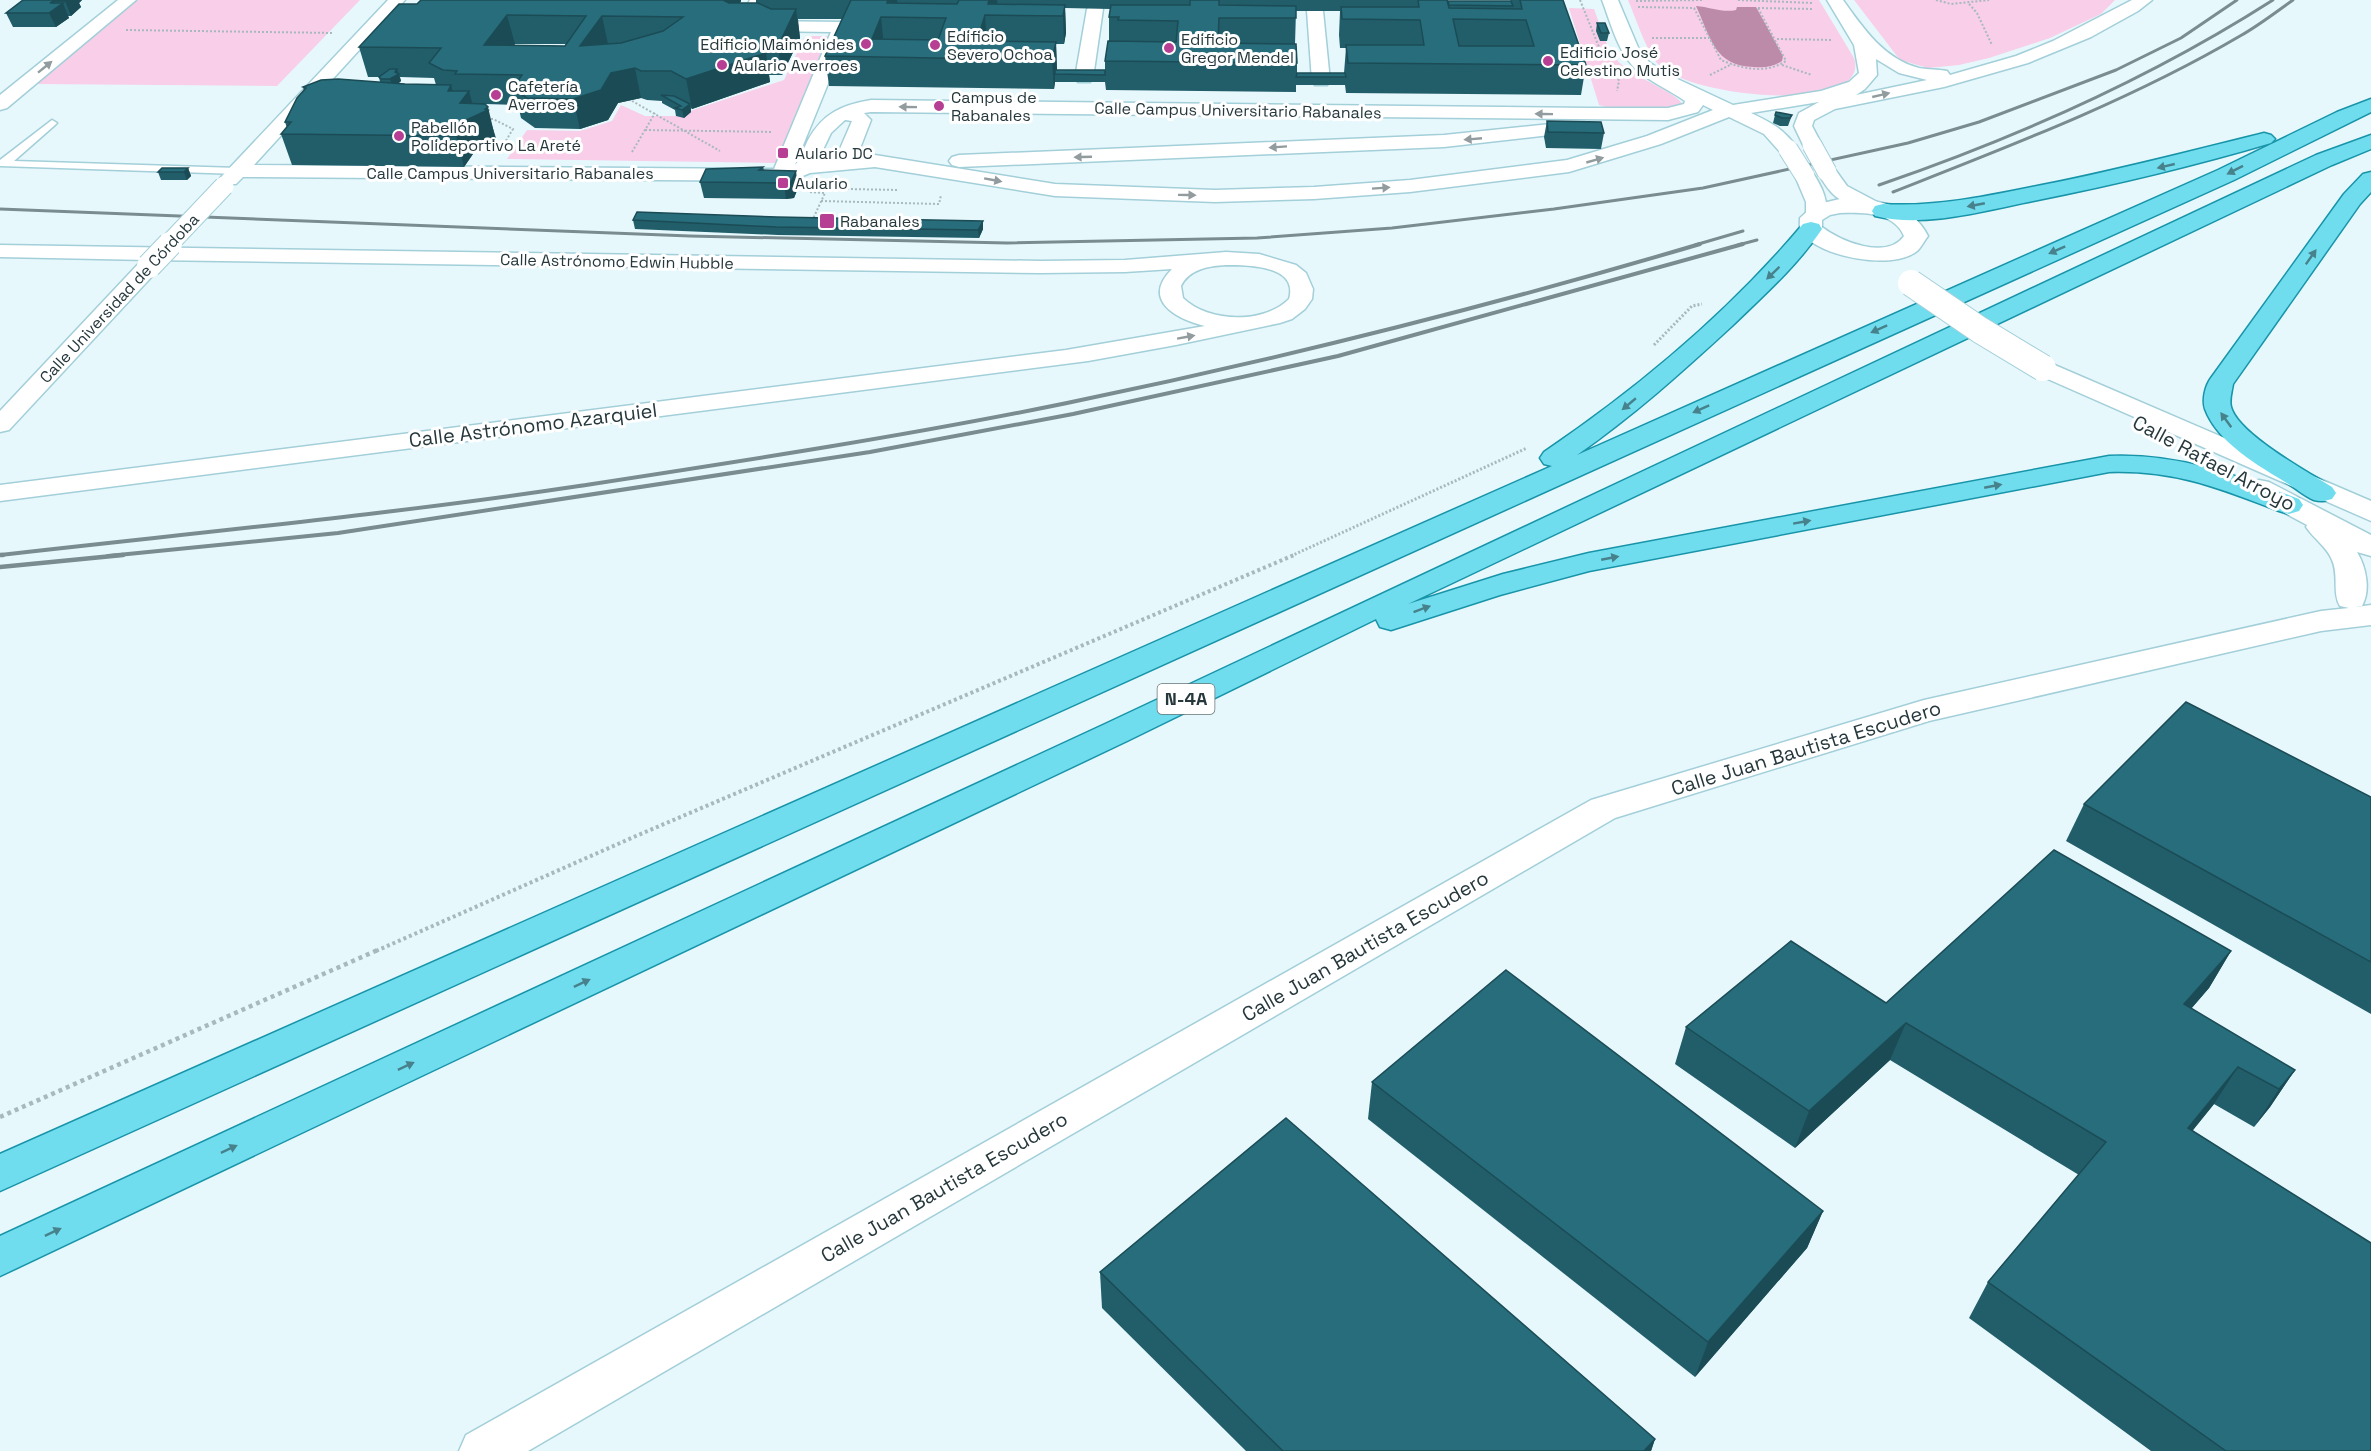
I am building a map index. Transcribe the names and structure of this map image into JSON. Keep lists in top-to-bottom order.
{
  "streets": {
    "main road": ["N-4A"],
    "street": [
      "Calle Campus Universitario Rabanales",
      "Calle Astrónomo Edwin Hubble",
      "Calle Universidad de Córdoba",
      "Calle Astrónomo Azarquiel",
      "Calle Rafael Arroyo",
      "Calle Juan Bautista Escudero"
    ]
  },
  "crossings": [
    ["Calle Campus Universitario Rabanales", "Calle Universidad de Córdoba"]
  ],
  "places": {
    "other": [
      "Edificio Maimónides",
      "Edificio Severo Ochoa",
      "Edificio Gregor Mendel",
      "Edificio José Celestino Mutis",
      "Aulario Averroes",
      "Cafetería Averroes",
      "Campus de Rabanales",
      "Pabellón Polideportivo La Areté"
    ],
    "transit": ["Aulario DC", "Aulario", "Rabanales"]
  }
}
